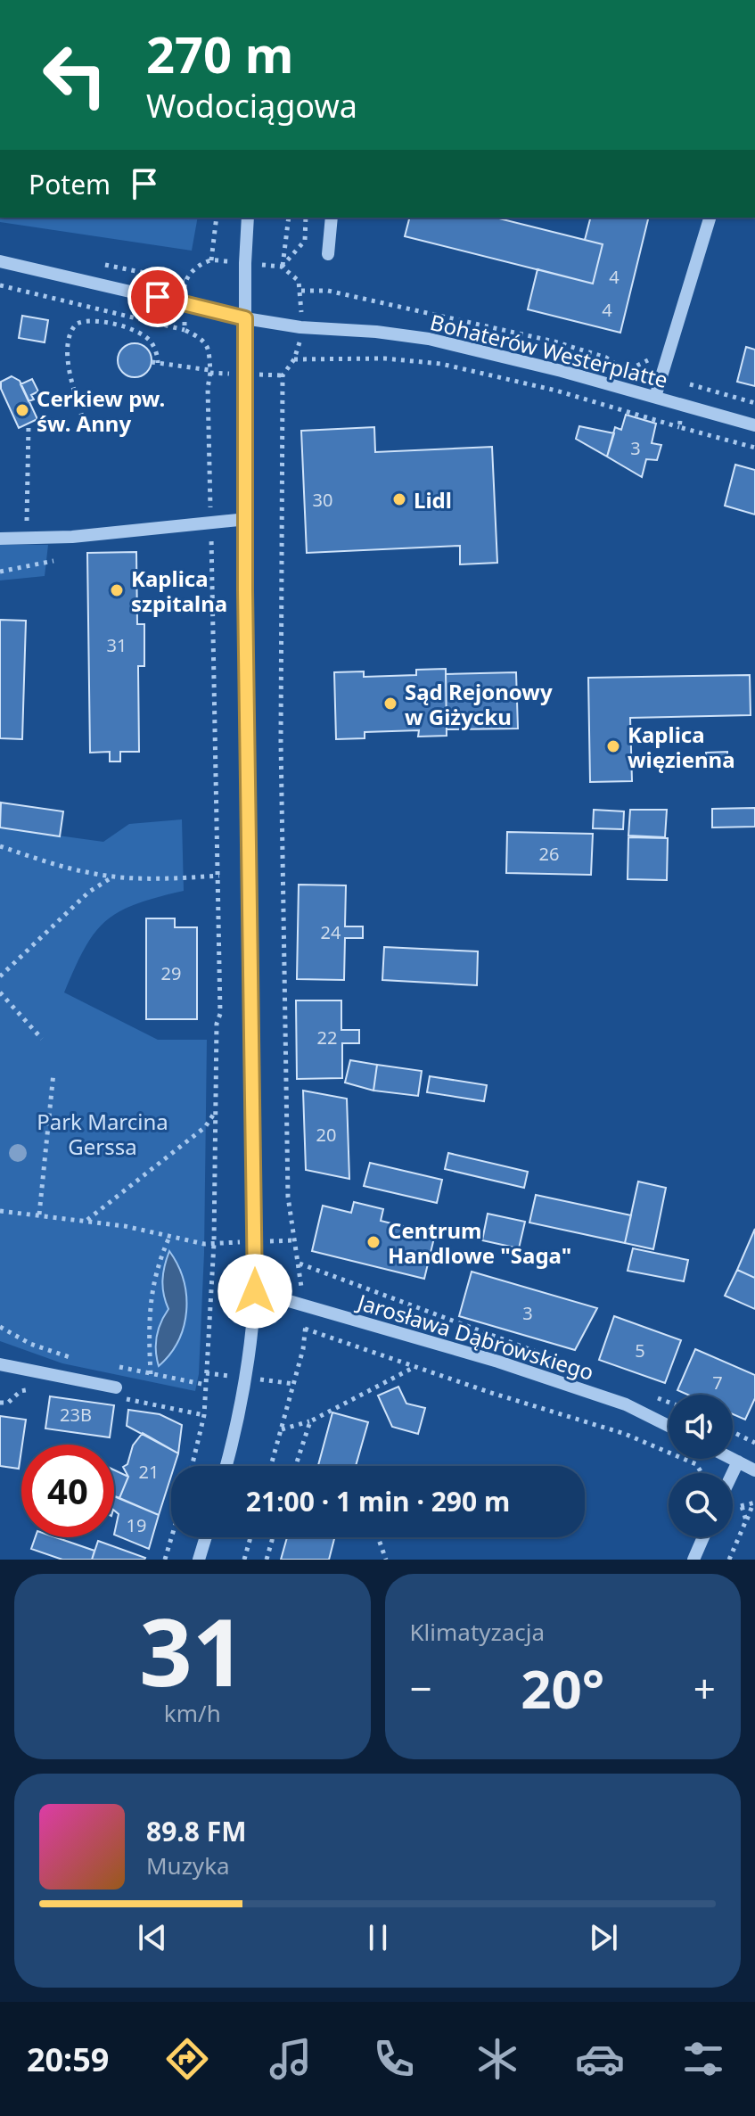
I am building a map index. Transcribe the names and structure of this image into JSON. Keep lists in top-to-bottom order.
{
  "streets": {
    "street": ["Bohaterów Westerplatte", "Jarosława Dąbrowskiego"]
  },
  "parks": ["Park Marcina Gerssa"],
  "places": [
    "Cerkiew pw. św. Anny",
    "Lidl",
    "Kaplica szpitalna",
    "Sąd Rejonowy w Giżycku",
    "Kaplica więzienna",
    "Centrum Handlowe \"Saga\""
  ],
  "house_numbers": [
    "4",
    "4",
    "3",
    "30",
    "31",
    "26",
    "24",
    "29",
    "22",
    "20",
    "3",
    "5",
    "7",
    "23B",
    "21",
    "19"
  ],
  "page": {
    "turn": ["270 m", "Wodociągowa"],
    "then": "Potem",
    "limit": "40",
    "trip": "21:00 · 1 min · 290 m",
    "tile": [
      ["31", "km/h"],
      "Klimatyzacja"
    ],
    "heat": ["−", "20°", "+"],
    "song": ["89.8 FM", "Muzyka"],
    "tabs": "20:59"
  }
}
